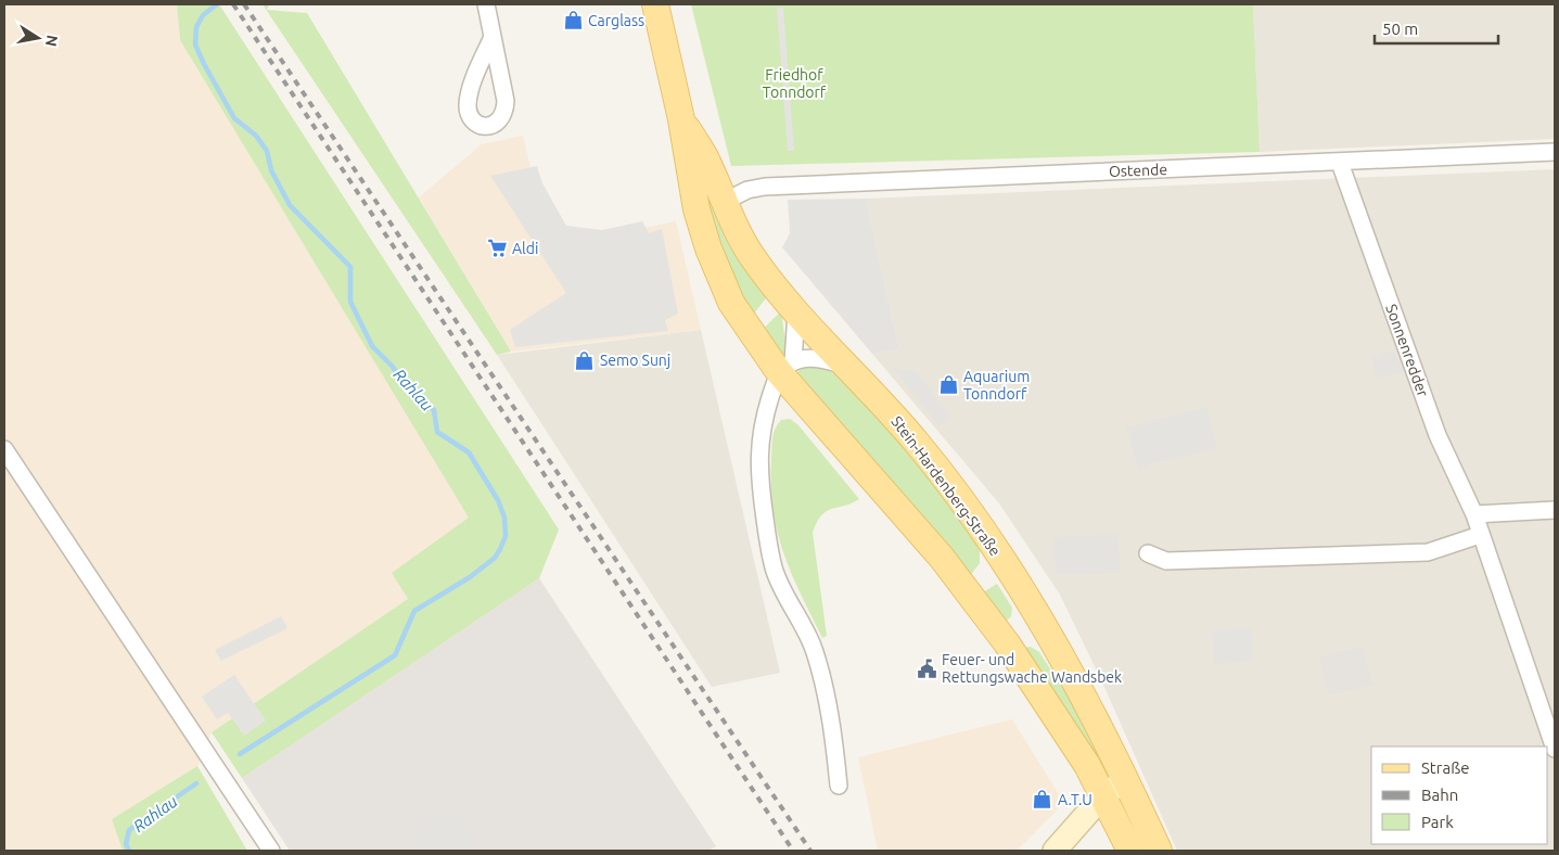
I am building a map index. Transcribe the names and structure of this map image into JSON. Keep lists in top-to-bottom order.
{
  "streets": {
    "main road": ["Stein-Hardenberg-Straße"],
    "street": ["Ostende", "Sonnenredder"]
  },
  "crossings": [
    ["Ostende", "Sonnenredder"],
    ["Ostende", "Stein-Hardenberg-Straße"]
  ],
  "water": ["Rahlau"],
  "parks": ["Friedhof Tonndorf"],
  "places": {
    "shop": [
      "Carglass",
      "Semo Sunj",
      "Aquarium Tonndorf",
      "A.T.U"
    ],
    "supermarket": ["Aldi"],
    "public building": ["Feuer- und Rettungswache Wandsbek"]
  },
  "legend": ["Straße", "Bahn", "Park"],
  "scale_bar": "50 m",
  "north": "right"
}
